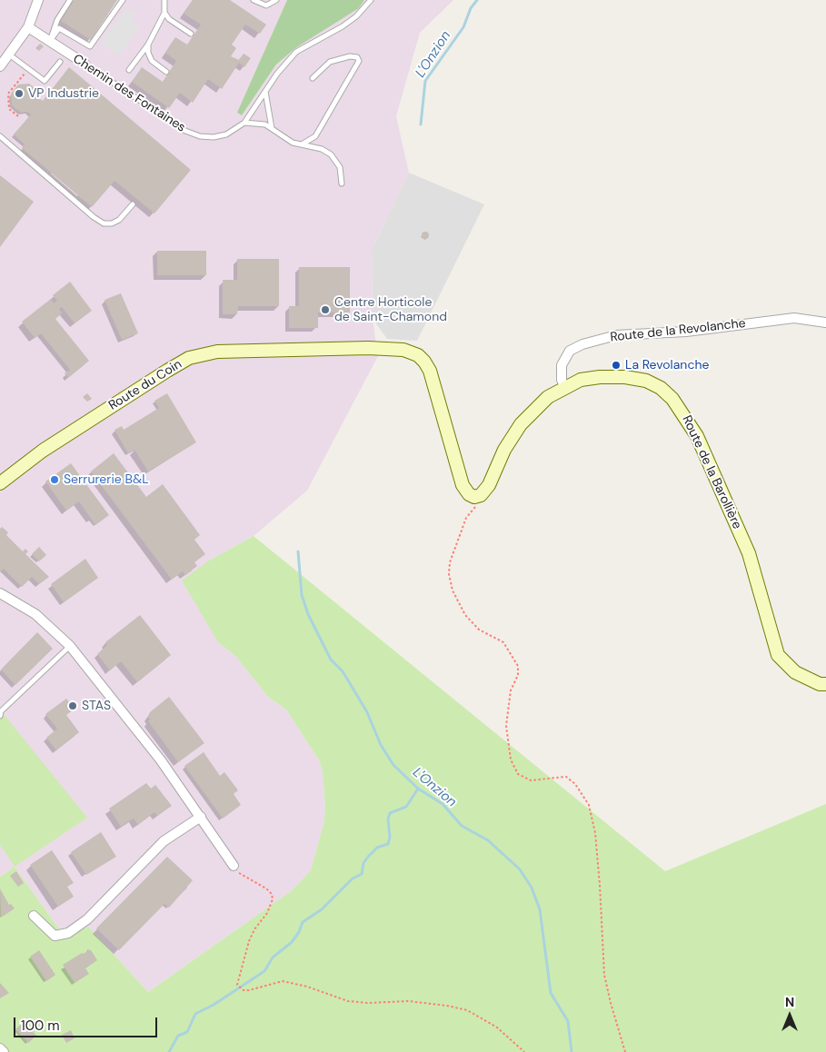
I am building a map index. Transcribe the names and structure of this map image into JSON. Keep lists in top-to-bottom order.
{
  "streets": {
    "main road": ["Route du Coin", "Route de la Barollière"],
    "street": ["Chemin des Fontaines", "Route de la Revolanche"]
  },
  "crossings": [
    ["Route de la Revolanche", "Route de la Barollière"],
    ["Route du Coin", "Route de la Barollière"]
  ],
  "water": ["L'Onzion"],
  "places": [
    "VP Industrie",
    "Centre Horticole de Saint-Chamond",
    "La Revolanche",
    "Serrurerie B&L",
    "STAS"
  ],
  "scale_bar": "100 m",
  "north": "top"
}
